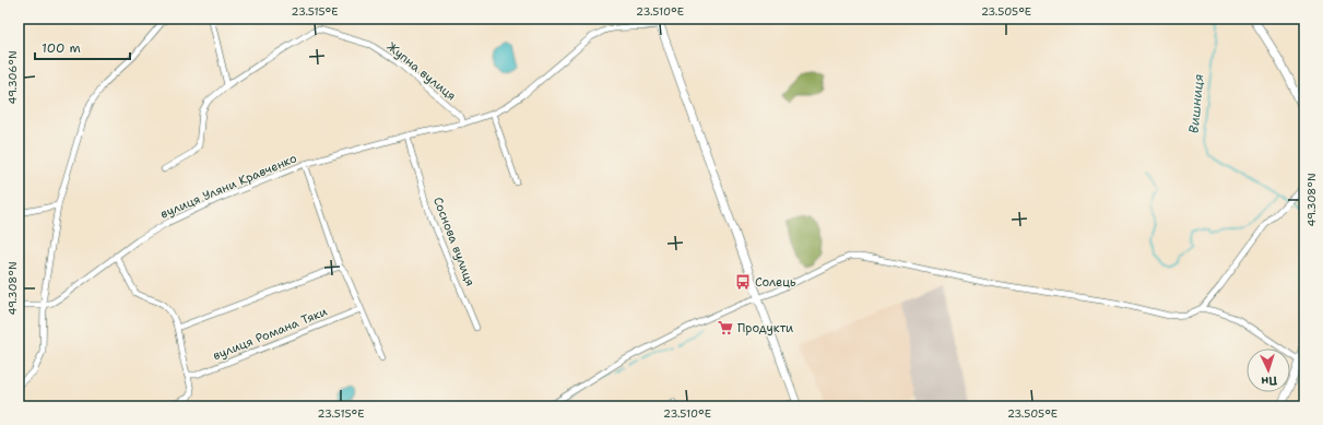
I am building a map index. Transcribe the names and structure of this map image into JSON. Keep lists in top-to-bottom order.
{
  "streets": {
    "street": [
      "Жупна вулиця",
      "вулиця Уляни Кравченко",
      "Соснова вулиця",
      "вулиця Романа Тяки"
    ]
  },
  "crossings": [
    ["вулиця Уляни Кравченко", "вулиця Романа Тяки"]
  ],
  "water": ["Вишниця"],
  "places": {
    "bus stop": ["Солець"],
    "supermarket": ["Продукти"]
  },
  "scale_bar": "100 m",
  "north": "bottom",
  "coordinates": [
    "23.515°E",
    "23.510°E",
    "23.505°E",
    "49.306°N",
    "49.308°N"
  ]
}
